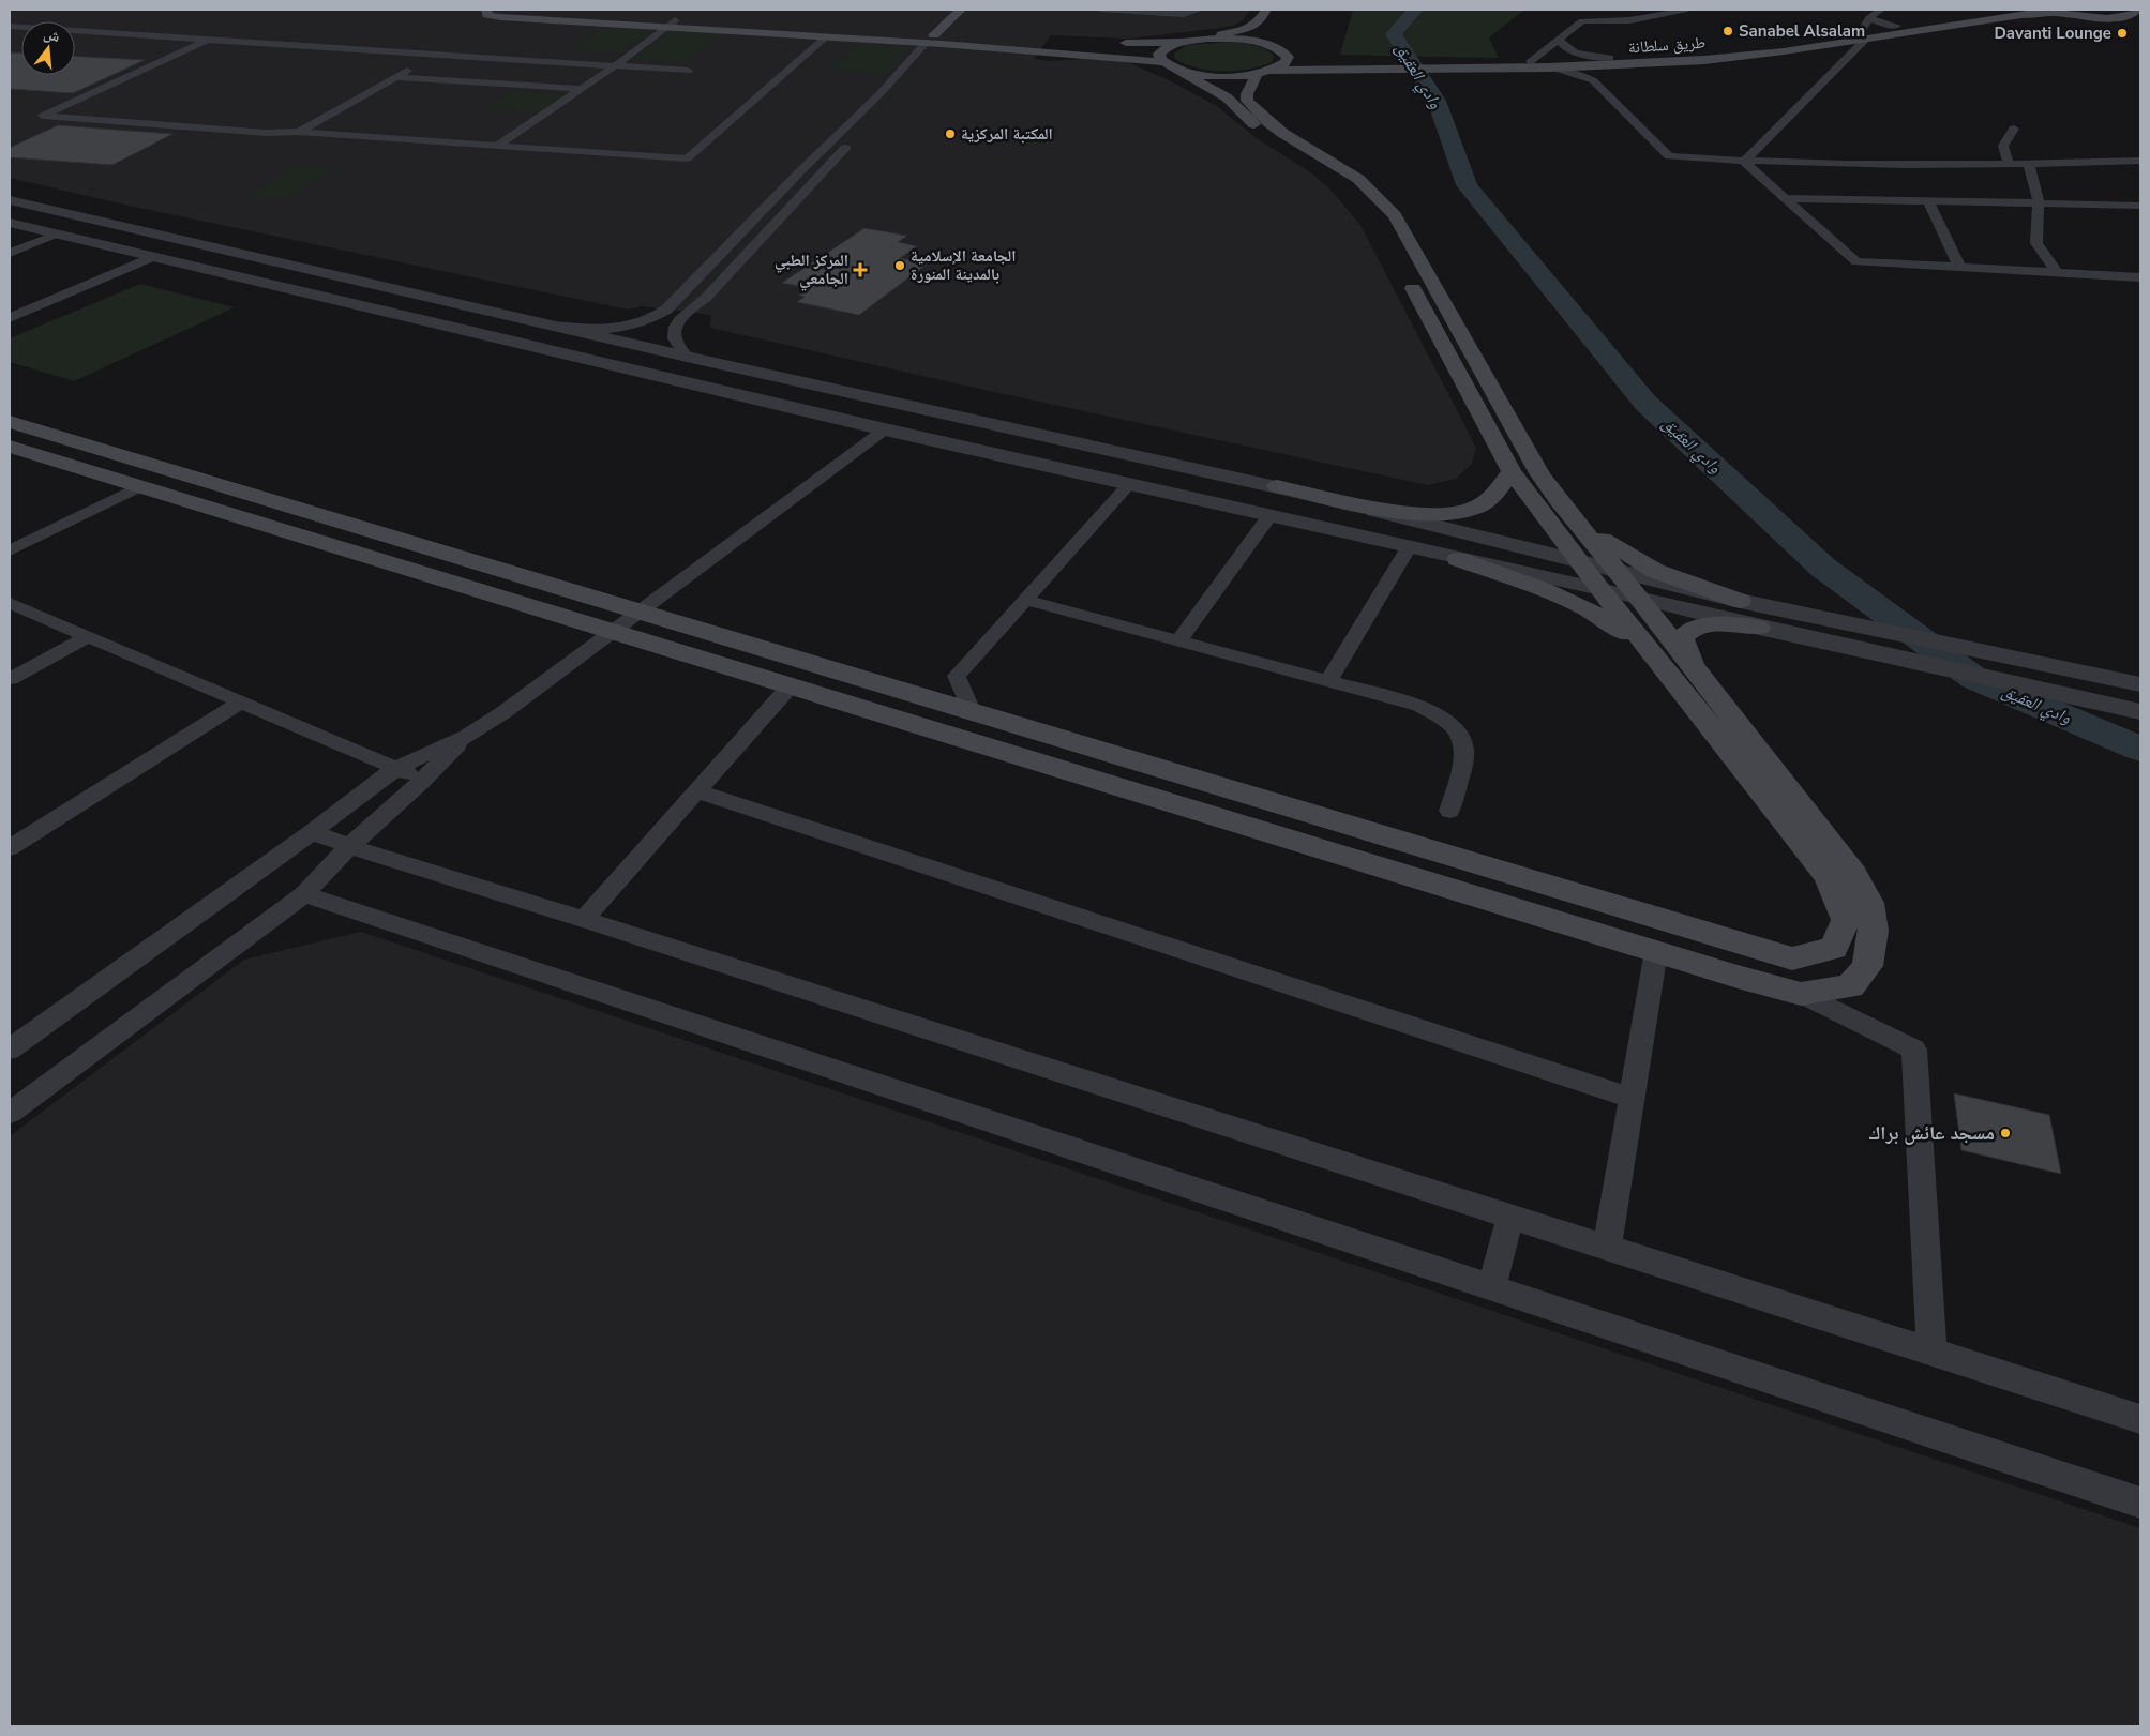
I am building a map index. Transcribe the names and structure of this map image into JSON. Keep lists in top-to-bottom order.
{
  "streets": {
    "main road": ["طريق سلطانة"]
  },
  "water": ["وادي العقيق"],
  "places": {
    "other": [
      "Sanabel Alsalam",
      "Davanti Lounge",
      "المكتبة المركزية",
      "الجامعة الإسلامية بالمدينة المنورة",
      "مسجد عائش براك"
    ],
    "health": ["المركز الطبي الجامعي"]
  },
  "north": "top"
}
